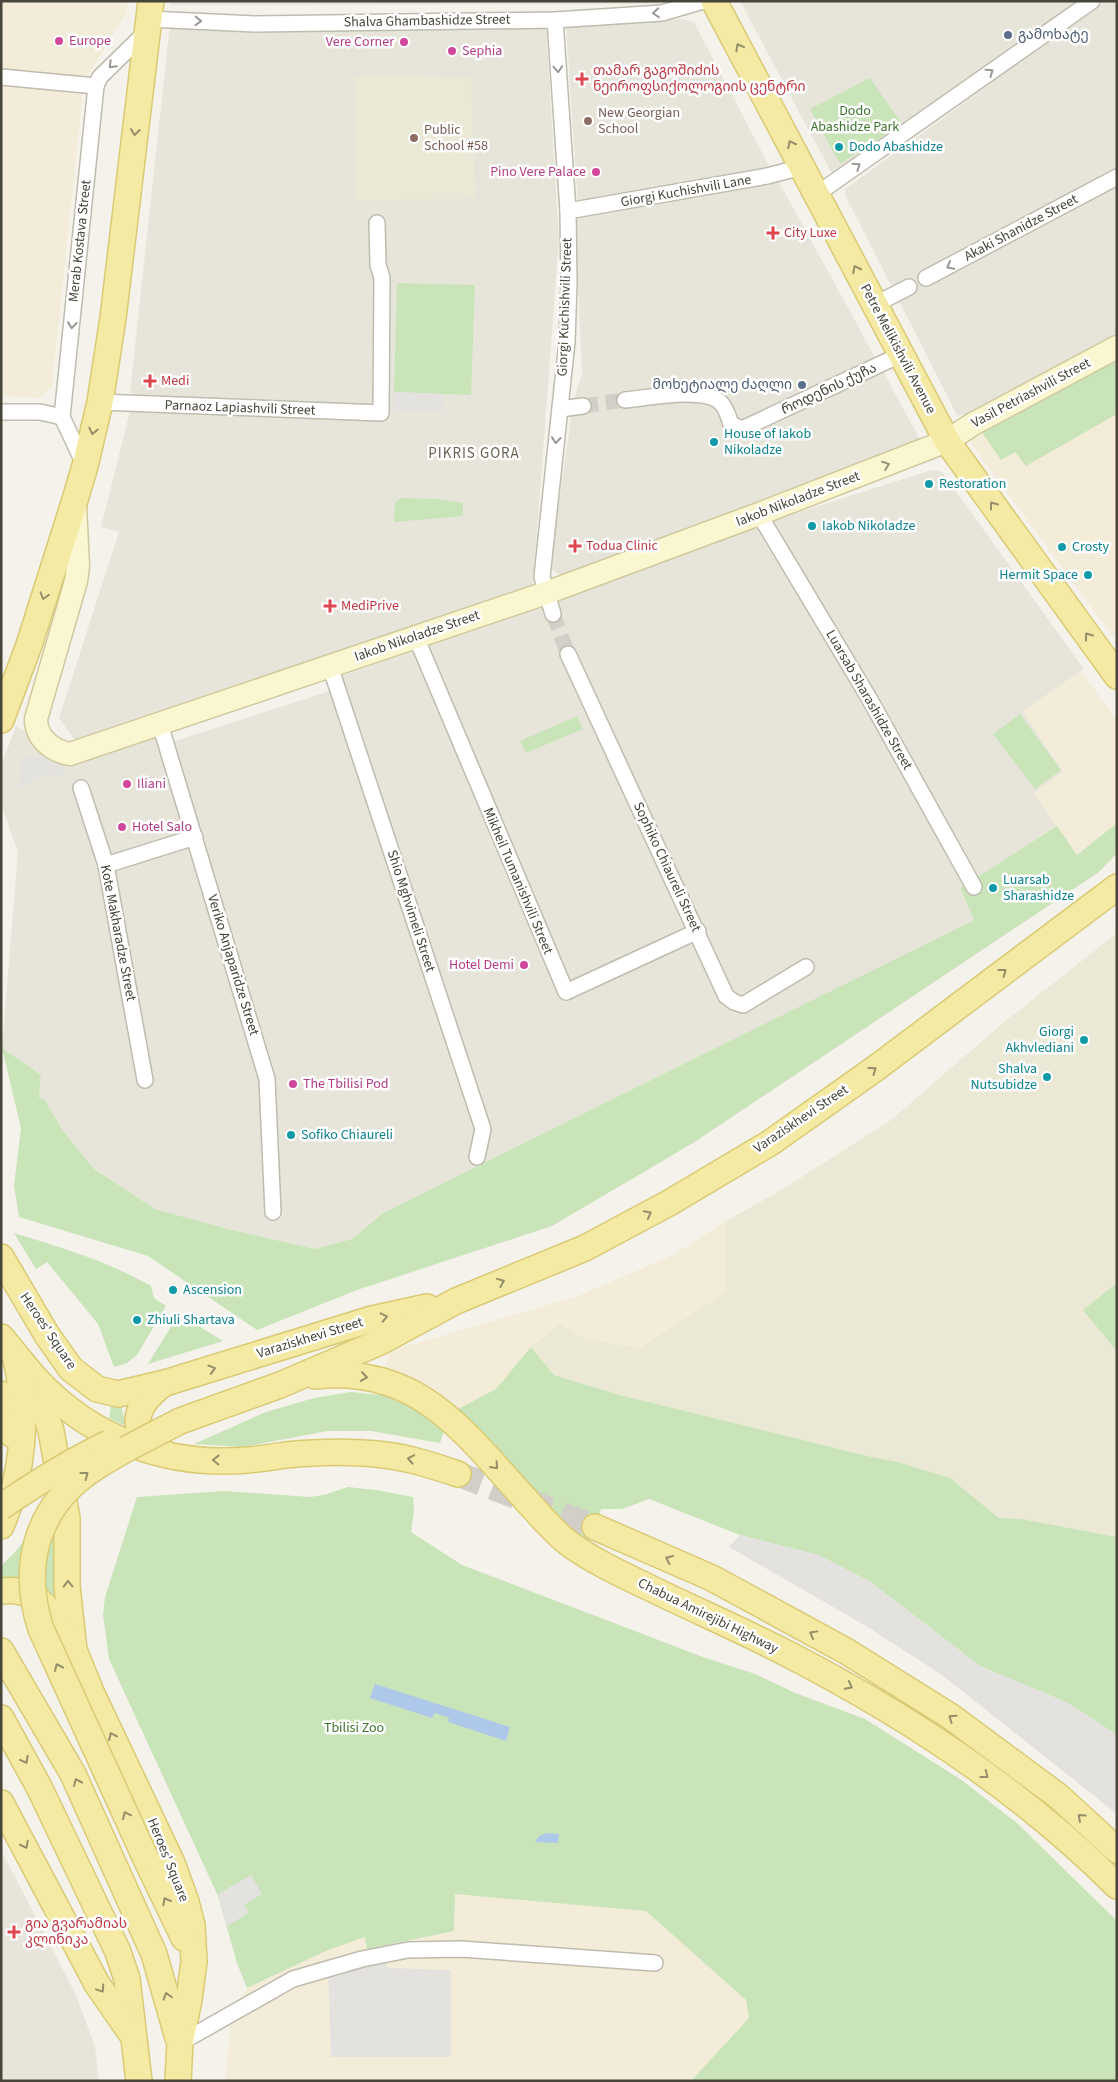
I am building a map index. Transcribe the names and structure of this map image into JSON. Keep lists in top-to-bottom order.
{
  "streets": {
    "main road": [
      "Petre Melikishvili Avenue",
      "Varaziskhevi Street",
      "Heroes' Square",
      "Chabua Amirejibi Highway"
    ],
    "street": [
      "Shalva Ghambashidze Street",
      "Giorgi Kuchishvili Lane",
      "Akaki Shanidze Street",
      "Merab Kostava Street",
      "Giorgi Kuchishvili Street",
      "როდენის ქუჩა",
      "Vasil Petriashvili Street",
      "Parnaoz Lapiashvili Street",
      "Iakob Nikoladze Street",
      "Luarsab Sharashidze Street",
      "Sophiko Chiaureli Street",
      "Mikheil Tumanishvili Street",
      "Shio Mghvimeli Street",
      "Kote Makharadze Street",
      "Veriko Anjaparidze Street"
    ]
  },
  "crossings": [
    ["Shalva Ghambashidze Street", "Giorgi Kuchishvili Street"],
    ["Giorgi Kuchishvili Lane", "Giorgi Kuchishvili Street"],
    ["Giorgi Kuchishvili Lane", "Petre Melikishvili Avenue"],
    ["Giorgi Kuchishvili Street", "Iakob Nikoladze Street"],
    ["Petre Melikishvili Avenue", "როდენის ქუჩა"],
    ["Petre Melikishvili Avenue", "Vasil Petriashvili Street"],
    ["Petre Melikishvili Avenue", "Iakob Nikoladze Street"],
    ["Vasil Petriashvili Street", "Iakob Nikoladze Street"],
    ["Iakob Nikoladze Street", "Luarsab Sharashidze Street"],
    ["Iakob Nikoladze Street", "Mikheil Tumanishvili Street"],
    ["Iakob Nikoladze Street", "Shio Mghvimeli Street"],
    ["Iakob Nikoladze Street", "Veriko Anjaparidze Street"],
    ["Sophiko Chiaureli Street", "Mikheil Tumanishvili Street"],
    ["Varaziskhevi Street", "Heroes' Square"],
    ["Varaziskhevi Street", "Chabua Amirejibi Highway"]
  ],
  "one_way": [
    "Akaki Shanidze Street",
    "Merab Kostava Street",
    "Giorgi Kuchishvili Street",
    "Petre Melikishvili Avenue",
    "Varaziskhevi Street"
  ],
  "districts": ["PIKRIS GORA"],
  "parks": ["Dodo Abashidze Park", "Tbilisi Zoo"],
  "places": {
    "other": [
      "გამოხატე",
      "Europe",
      "Vere Corner",
      "Sephia",
      "New Georgian School",
      "Public School #58",
      "Dodo Abashidze",
      "Pino Vere Palace",
      "მოხეტიალე ძაღლი",
      "House of Iakob Nikoladze",
      "Restoration",
      "Iakob Nikoladze",
      "Crosty",
      "Hermit Space",
      "Iliani",
      "Hotel Salo",
      "Luarsab Sharashidze",
      "Hotel Demi",
      "Giorgi Akhvlediani",
      "Shalva Nutsubidze",
      "The Tbilisi Pod",
      "Sofiko Chiaureli",
      "Ascension",
      "Zhiuli Shartava"
    ],
    "health": [
      "თამარ გაგოშიძის ნეიროფსიქოლოგიის ცენტრი",
      "City Luxe",
      "Medi",
      "Todua Clinic",
      "MediPrive",
      "გია გვარამიას კლინიკა"
    ]
  }
}
